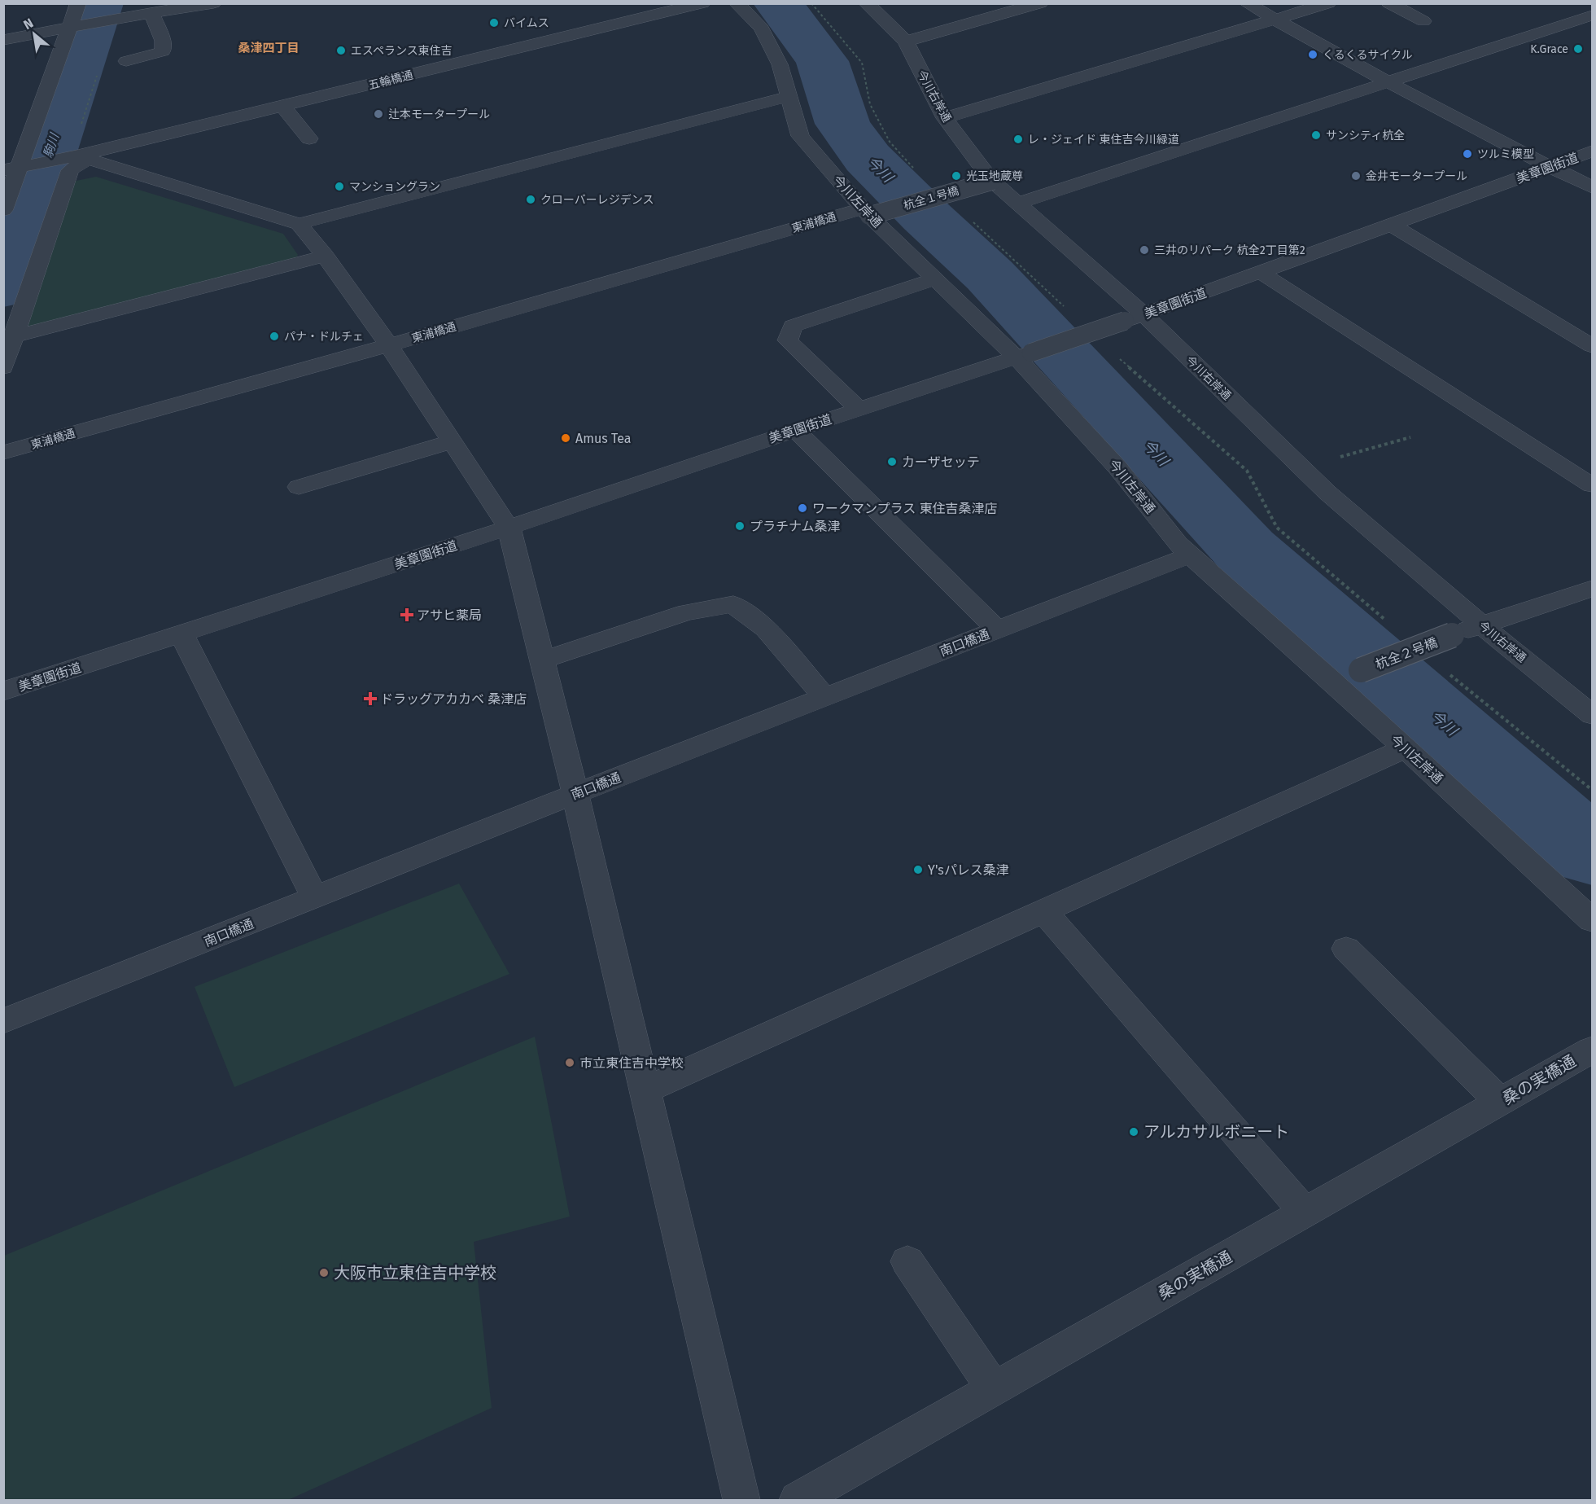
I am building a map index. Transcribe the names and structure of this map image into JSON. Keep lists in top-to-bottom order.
{
  "streets": {
    "street": [
      "五輪橋通",
      "今川右岸通",
      "美章園街道",
      "杭全１号橋",
      "今川左岸通",
      "東浦橋通",
      "南口橋通",
      "杭全２号橋",
      "桑の実橋通"
    ]
  },
  "crossings": [
    ["今川右岸通", "美章園街道"],
    ["今川右岸通", "杭全１号橋"],
    ["今川右岸通", "杭全２号橋"],
    ["美章園街道", "今川左岸通"],
    ["杭全１号橋", "今川左岸通"],
    ["杭全１号橋", "東浦橋通"],
    ["今川左岸通", "東浦橋通"],
    ["今川左岸通", "南口橋通"],
    ["今川左岸通", "杭全２号橋"]
  ],
  "districts": ["桑津四丁目"],
  "water": ["駒川", "今川"],
  "places": {
    "other": [
      "バイムス",
      "K.Grace",
      "エスペランス東住吉",
      "くるくるサイクル",
      "辻本モータープール",
      "サンシティ杭全",
      "レ・ジェイド 東住吉今川緑道",
      "ツルミ模型",
      "光玉地蔵尊",
      "金井モータープール",
      "マンショングラン",
      "クローバーレジデンス",
      "三井のリパーク 杭全2丁目第2",
      "パナ・ドルチェ",
      "Amus Tea",
      "カーザセッテ",
      "ワークマンプラス 東住吉桑津店",
      "プラチナム桑津",
      "Y'sパレス桑津",
      "市立東住吉中学校",
      "アルカサルボニート",
      "大阪市立東住吉中学校"
    ],
    "health": ["アサヒ薬局", "ドラッグアカカベ 桑津店"]
  },
  "north": "top left"
}
